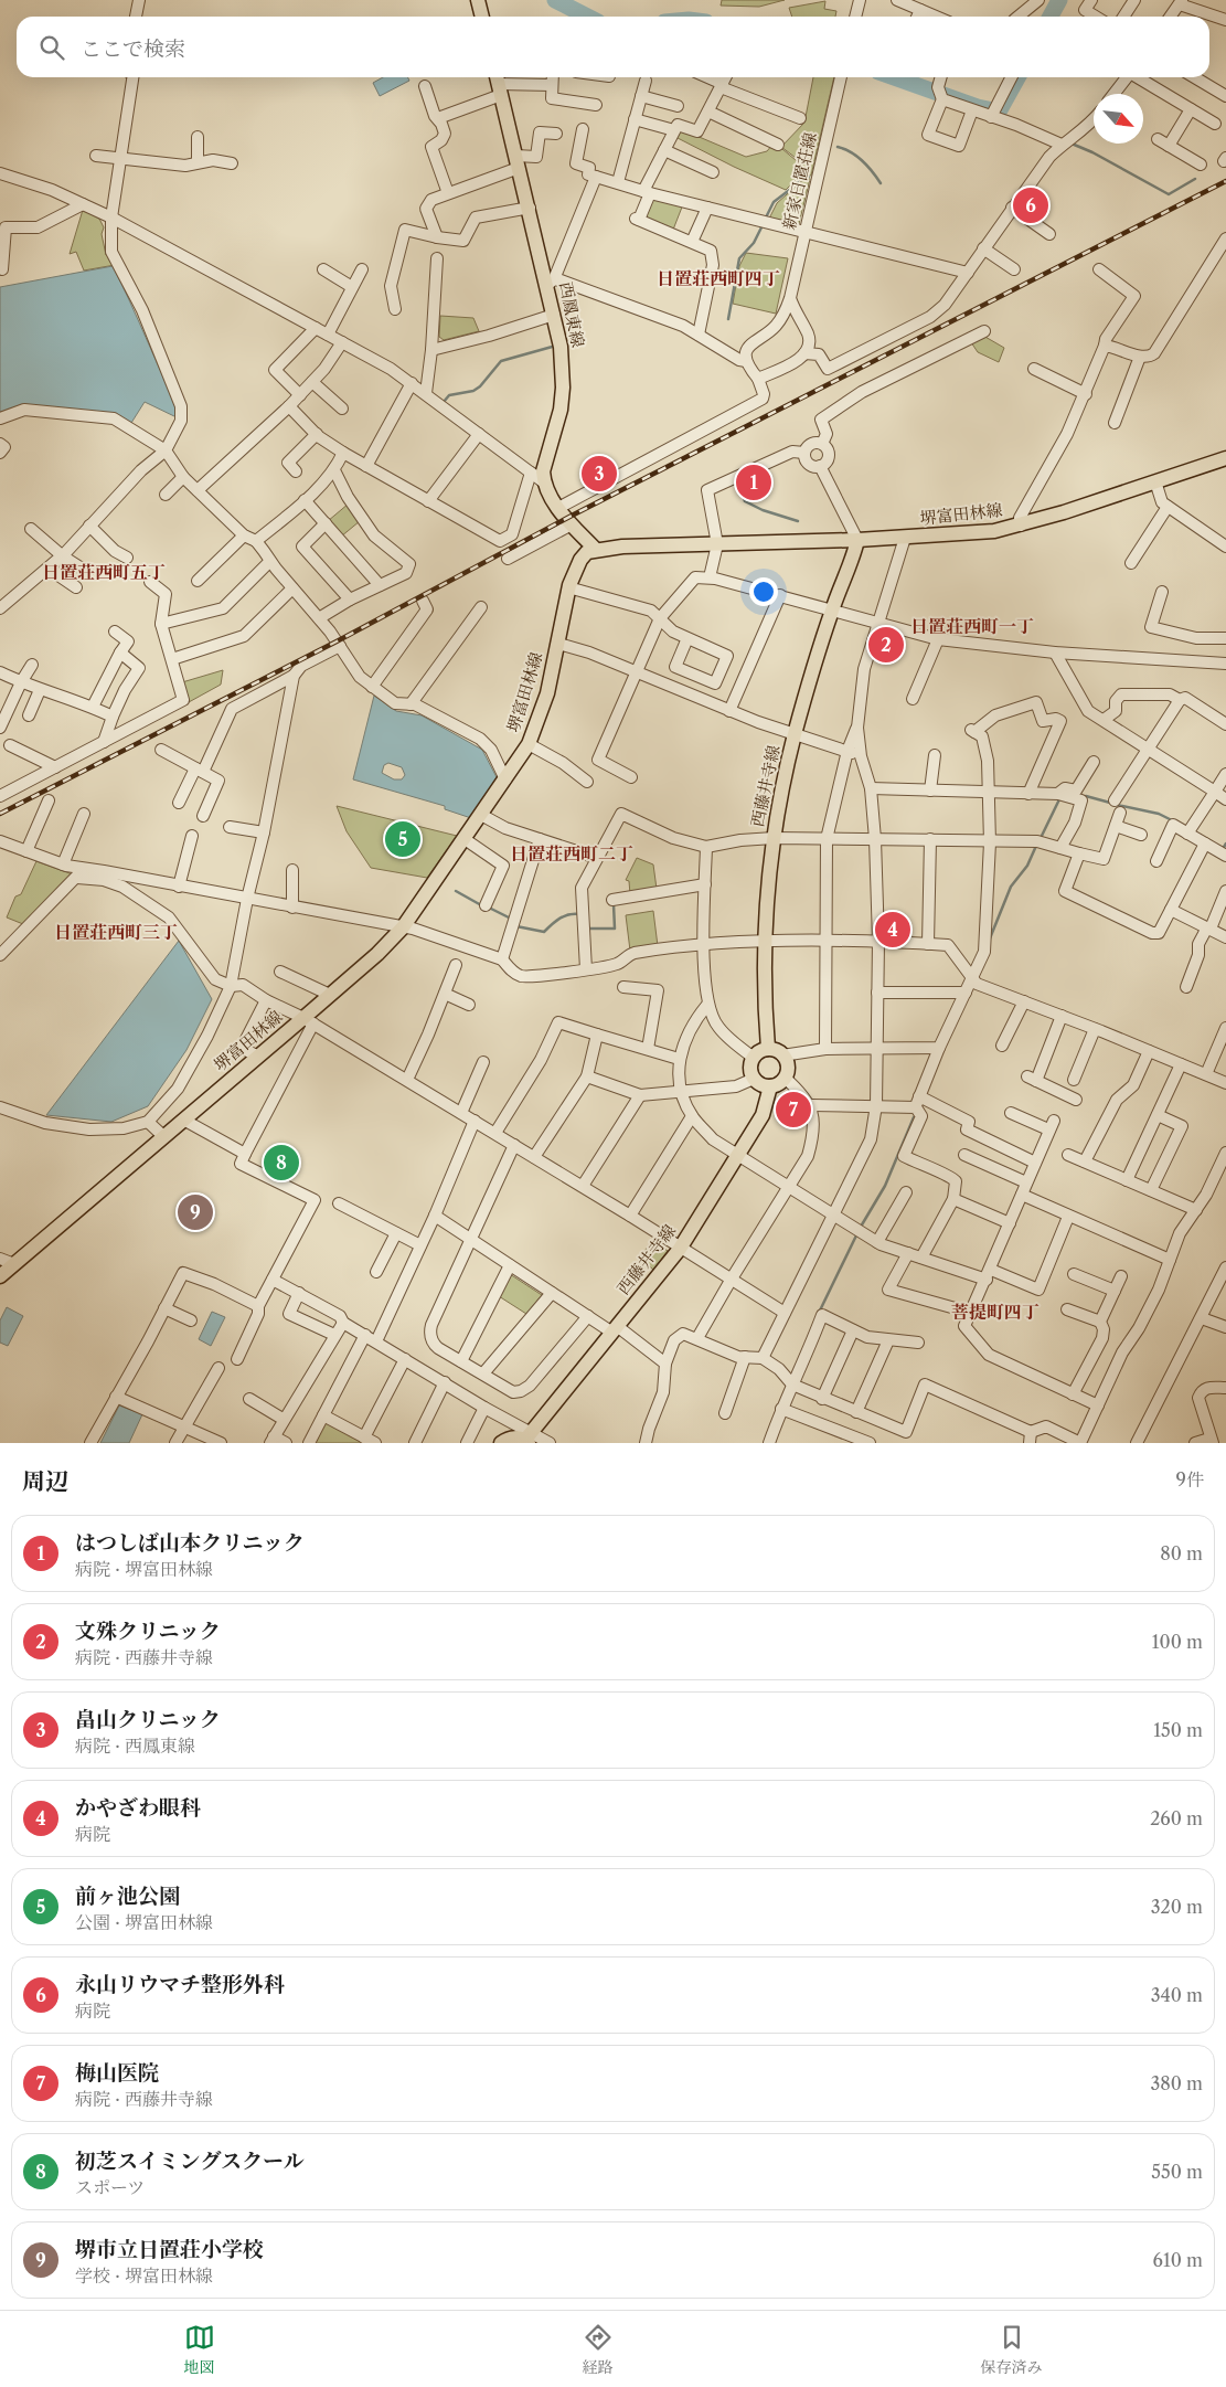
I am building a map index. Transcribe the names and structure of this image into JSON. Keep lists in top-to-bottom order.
{
  "streets": {
    "main road": ["西鳳東線", "堺富田林線", "西藤井寺線"],
    "street": ["新家日置荘線"]
  },
  "crossings": [
    ["堺富田林線", "西藤井寺線"]
  ],
  "districts": [
    "日置荘西町四丁",
    "日置荘西町五丁",
    "日置荘西町一丁",
    "日置荘西町二丁",
    "日置荘西町三丁",
    "菩提町四丁"
  ],
  "north": "bottom right",
  "page": {
    "search": "ここで検索",
    "pins": [
      "6",
      "3",
      "1",
      "2",
      "5",
      "4",
      "7",
      "8",
      "9"
    ],
    "heading": ["周辺", "9件"],
    "list": [
      {
        "mark": "1",
        "name": "はつしば山本クリニック",
        "note": "病院 · 堺富田林線",
        "value": "80 m"
      },
      {
        "mark": "2",
        "name": "文殊クリニック",
        "note": "病院 · 西藤井寺線",
        "value": "100 m"
      },
      {
        "mark": "3",
        "name": "畠山クリニック",
        "note": "病院 · 西鳳東線",
        "value": "150 m"
      },
      {
        "mark": "4",
        "name": "かやざわ眼科",
        "note": "病院",
        "value": "260 m"
      },
      {
        "mark": "5",
        "name": "前ヶ池公園",
        "note": "公園 · 堺富田林線",
        "value": "320 m"
      },
      {
        "mark": "6",
        "name": "永山リウマチ整形外科",
        "note": "病院",
        "value": "340 m"
      },
      {
        "mark": "7",
        "name": "梅山医院",
        "note": "病院 · 西藤井寺線",
        "value": "380 m"
      },
      {
        "mark": "8",
        "name": "初芝スイミングスクール",
        "note": "スポーツ",
        "value": "550 m"
      },
      {
        "mark": "9",
        "name": "堺市立日置荘小学校",
        "note": "学校 · 堺富田林線",
        "value": "610 m"
      }
    ],
    "nav": ["地図", "経路", "保存済み"]
  }
}
